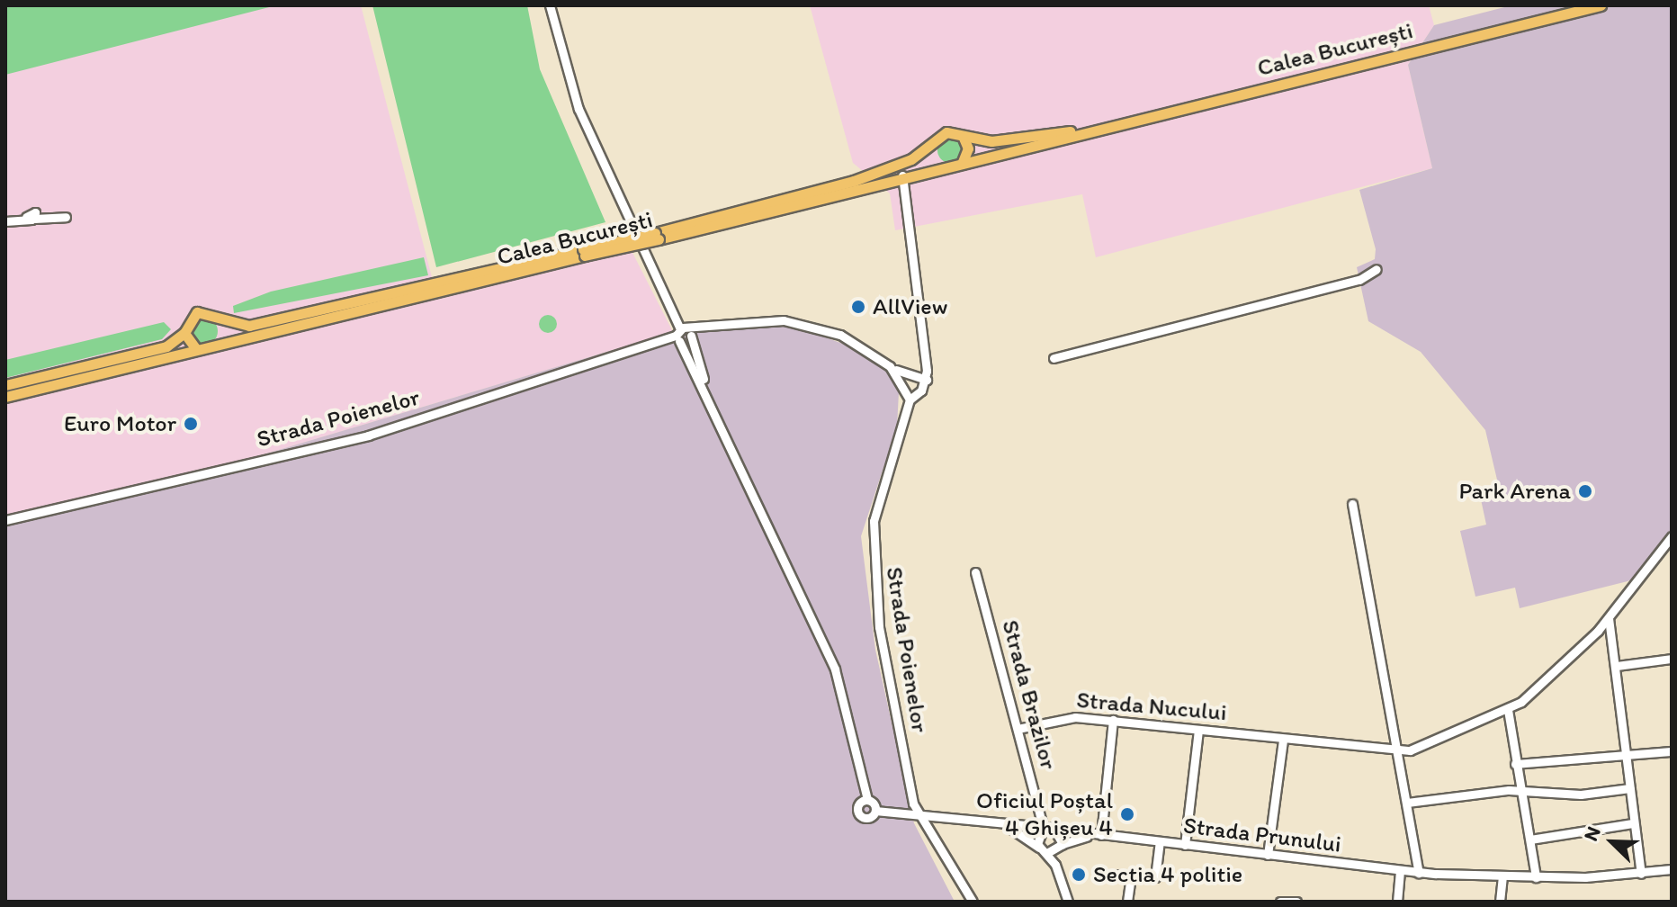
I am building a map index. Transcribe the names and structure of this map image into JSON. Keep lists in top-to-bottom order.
{
  "streets": {
    "main road": ["Calea București"],
    "street": [
      "Strada Poienelor",
      "Strada Brazilor",
      "Strada Nucului",
      "Strada Prunului"
    ]
  },
  "crossings": [
    ["Strada Brazilor", "Strada Nucului"],
    ["Strada Brazilor", "Strada Prunului"]
  ],
  "places": [
    "AllView",
    "Euro Motor",
    "Park Arena",
    "Oficiul Poștal 4 Ghișeu 4",
    "Sectia 4 politie"
  ],
  "north": "top left"
}
